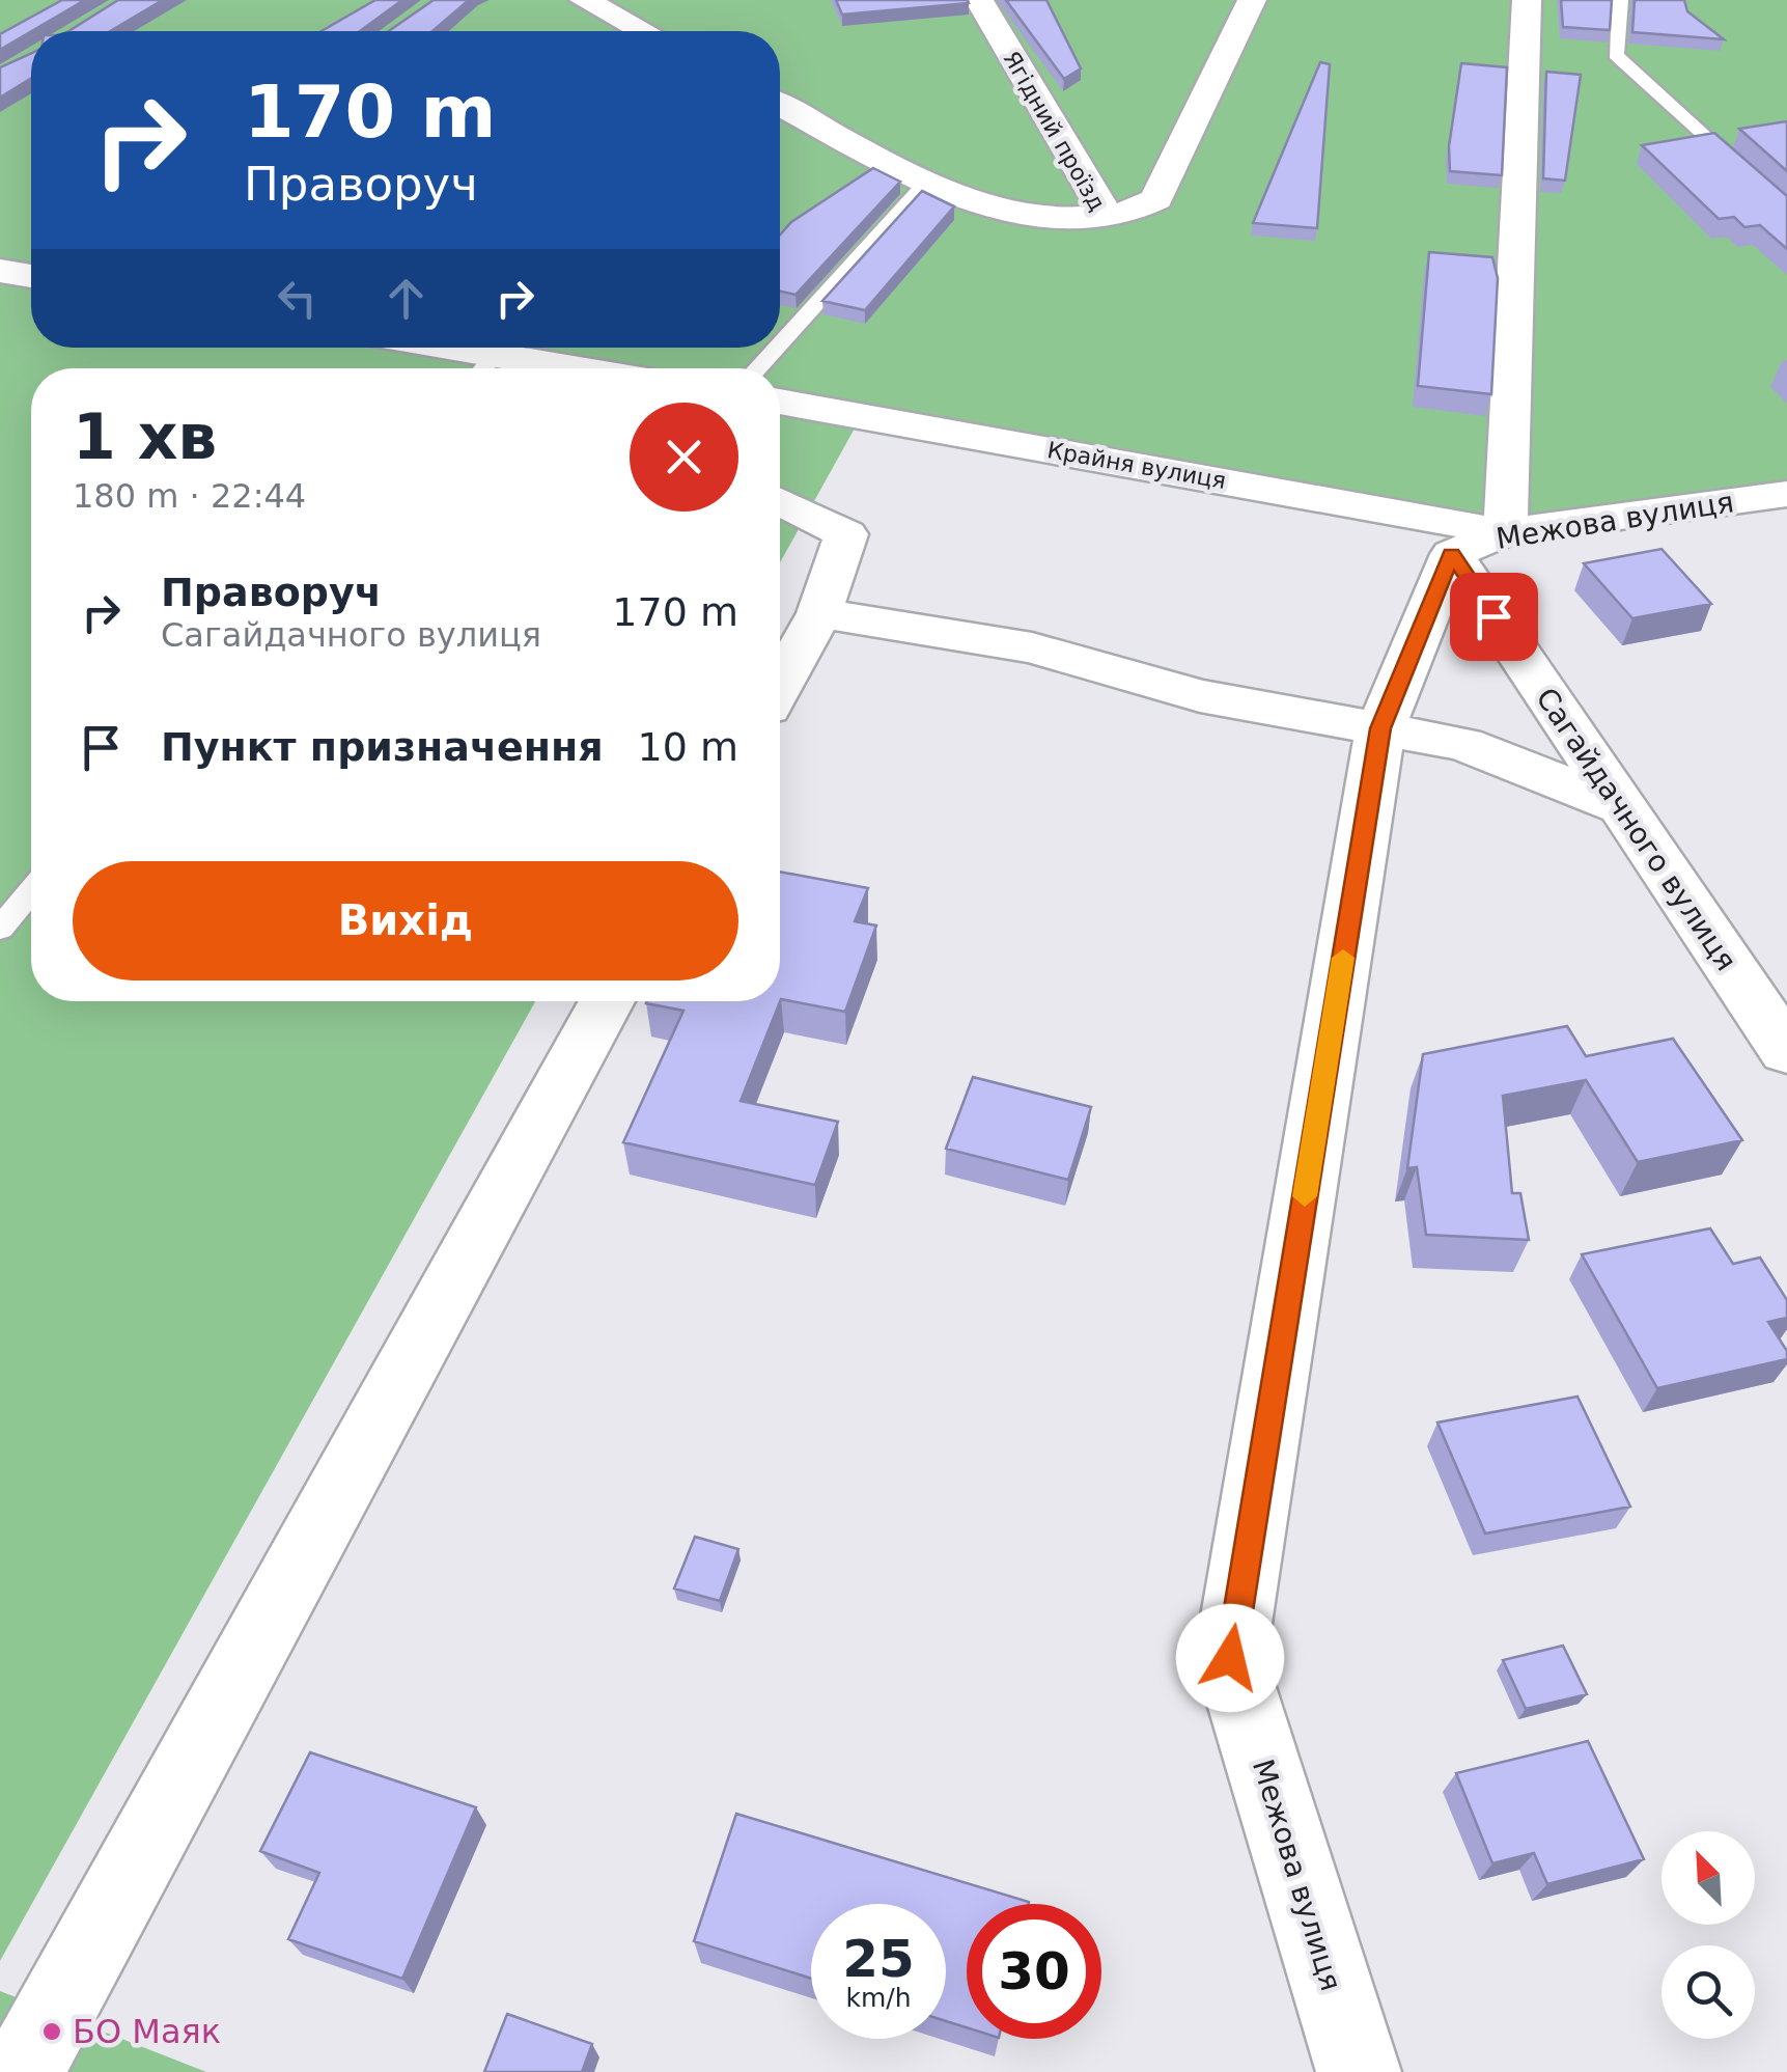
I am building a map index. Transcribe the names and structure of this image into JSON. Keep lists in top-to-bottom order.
{
  "streets": {
    "street": [
      "Ягідний проїзд",
      "Крайня вулиця",
      "Межова вулиця",
      "Сагайдачного вулиця"
    ]
  },
  "crossings": [
    ["Крайня вулиця", "Межова вулиця"],
    ["Крайня вулиця", "Сагайдачного вулиця"],
    ["Межова вулиця", "Сагайдачного вулиця"]
  ],
  "places": ["БО Маяк"],
  "north": "top left",
  "page": {
    "turn": ["170 m", "Праворуч"],
    "heading": ["1 хв", "180 m · 22:44"],
    "list": [
      {
        "name": "Праворуч",
        "note": "Сагайдачного вулиця",
        "value": "170 m"
      },
      {
        "name": "Пункт призначення",
        "value": "10 m"
      }
    ],
    "buttons": "Вихід",
    "speed": "25 km/h",
    "limit": "30"
  }
}
